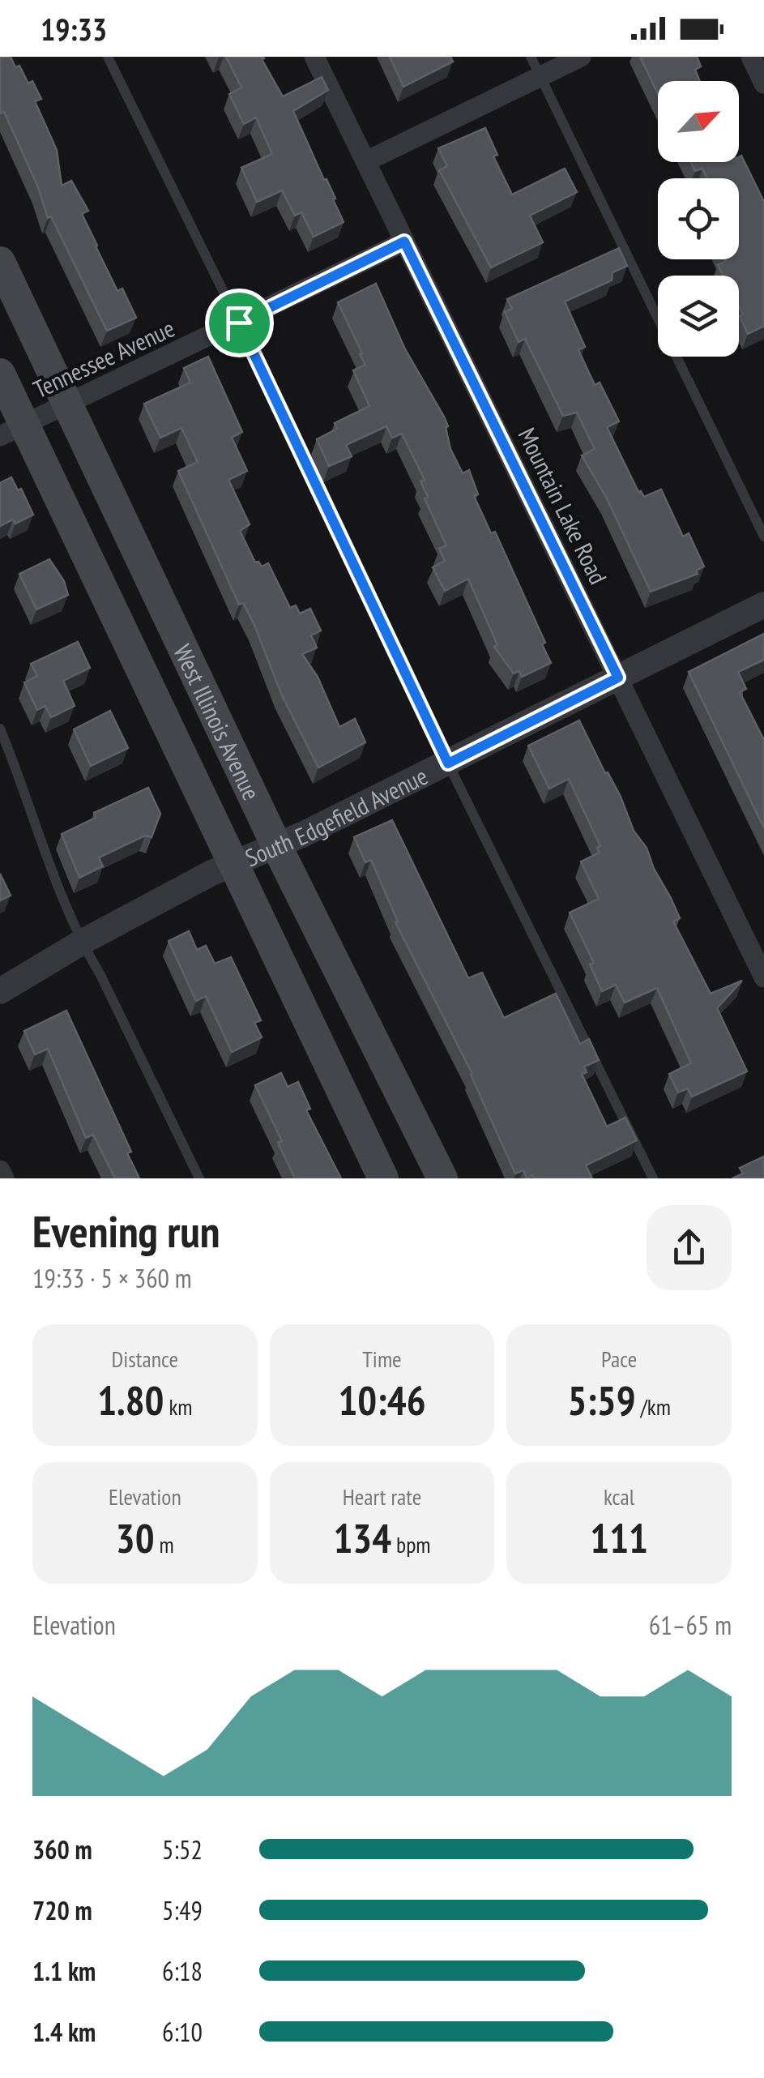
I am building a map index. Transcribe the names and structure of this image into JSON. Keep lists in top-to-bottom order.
{
  "streets": {
    "main road": ["West Illinois Avenue"],
    "street": ["Tennessee Avenue", "Mountain Lake Road", "South Edgefield Avenue"]
  },
  "crossings": [
    ["Tennessee Avenue", "Mountain Lake Road"],
    ["Tennessee Avenue", "West Illinois Avenue"],
    ["Mountain Lake Road", "South Edgefield Avenue"],
    ["West Illinois Avenue", "South Edgefield Avenue"]
  ],
  "north": "top right",
  "page": {
    "status": "19:33",
    "heading": ["Evening run", "19:33 · 5 × 360 m"],
    "stats": [
      ["Distance", "1.80 km"],
      ["Time", "10:46"],
      ["Pace", "5:59 /km"],
      ["Elevation", "30 m"],
      ["Heart rate", "134 bpm"],
      ["kcal", "111"]
    ],
    "chart": ["Elevation", "61–65 m"],
    "list": [
      {
        "name": "360 m",
        "note": "5:52"
      },
      {
        "name": "720 m",
        "note": "5:49"
      },
      {
        "name": "1.1 km",
        "note": "6:18"
      },
      {
        "name": "1.4 km",
        "note": "6:10"
      }
    ]
  }
}
